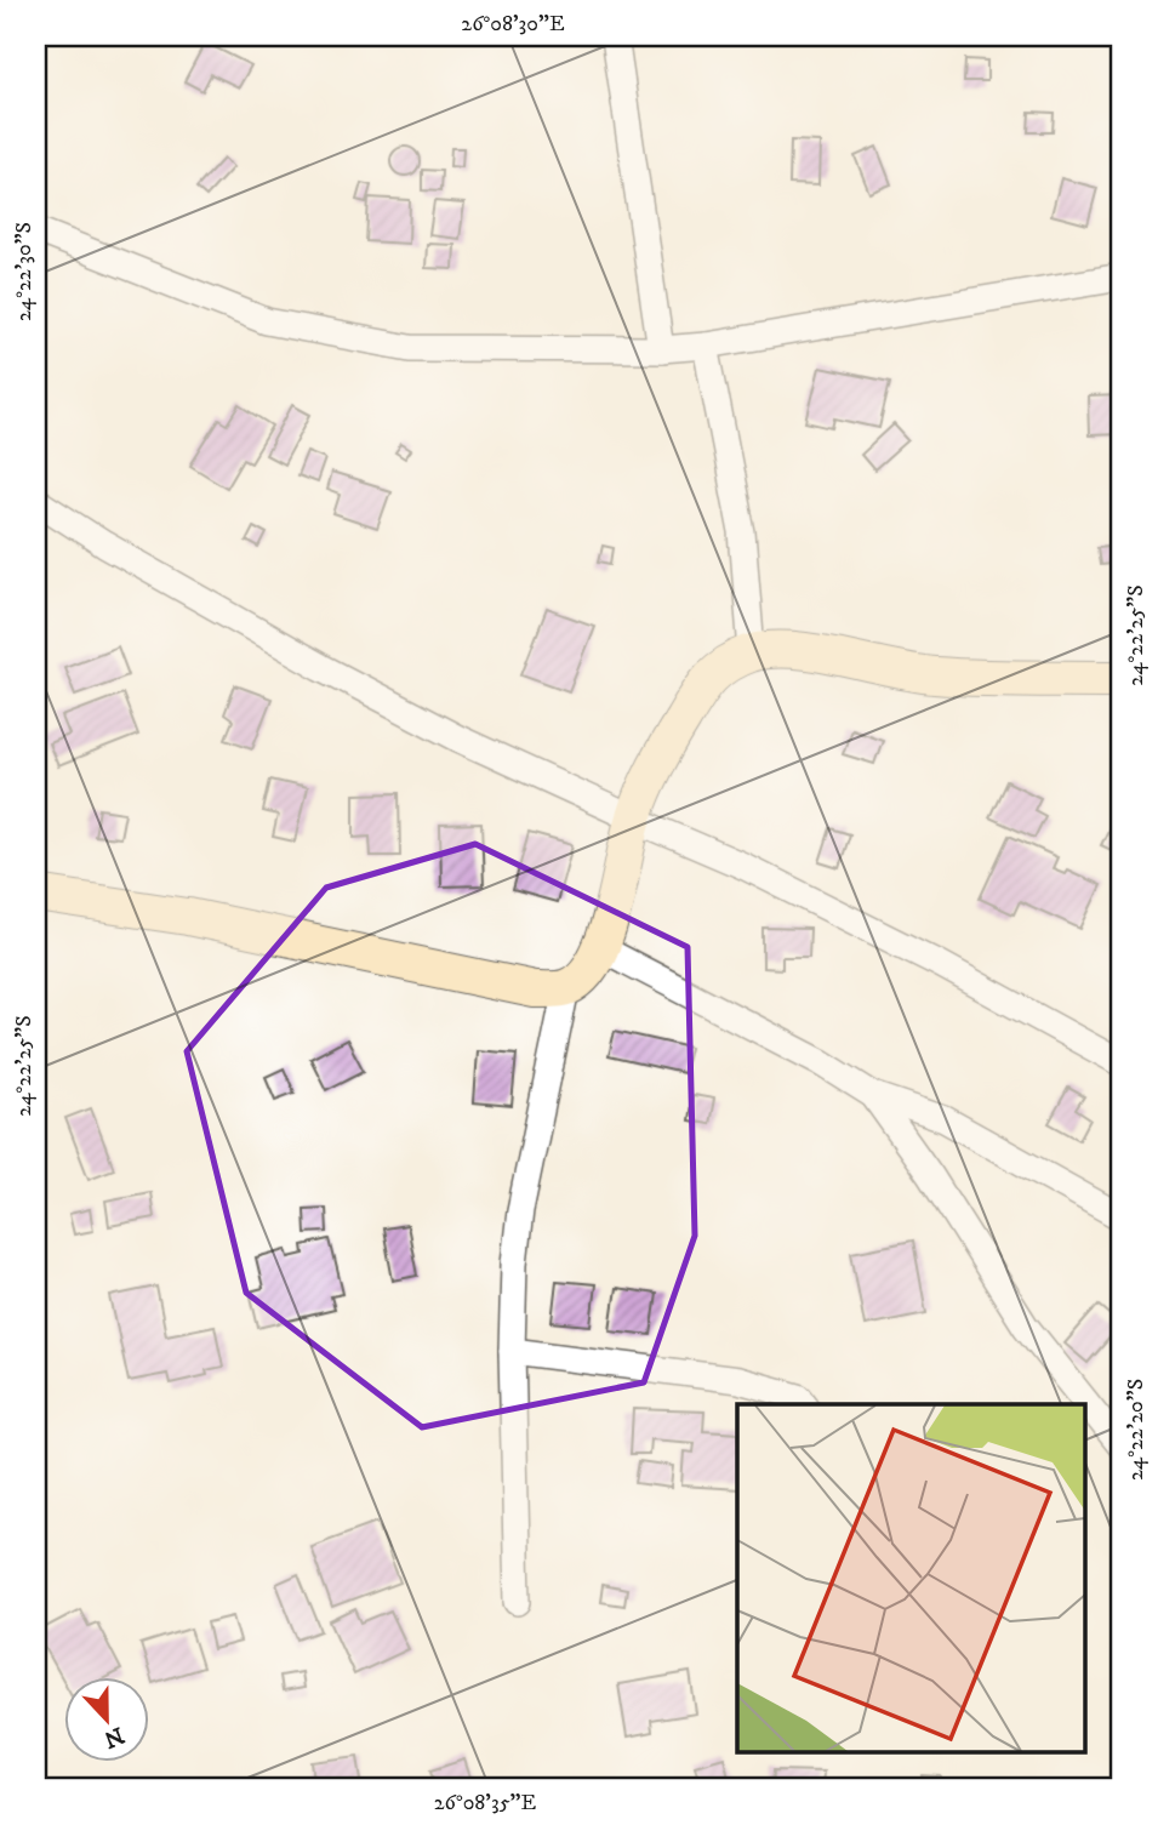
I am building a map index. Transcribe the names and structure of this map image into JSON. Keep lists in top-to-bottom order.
{
  "north": "bottom",
  "coordinates": [
    "26°08'30\"E",
    "24°22'30\"S",
    "24°22'25\"S",
    "24°22'20\"S",
    "26°08'35\"E"
  ]
}
